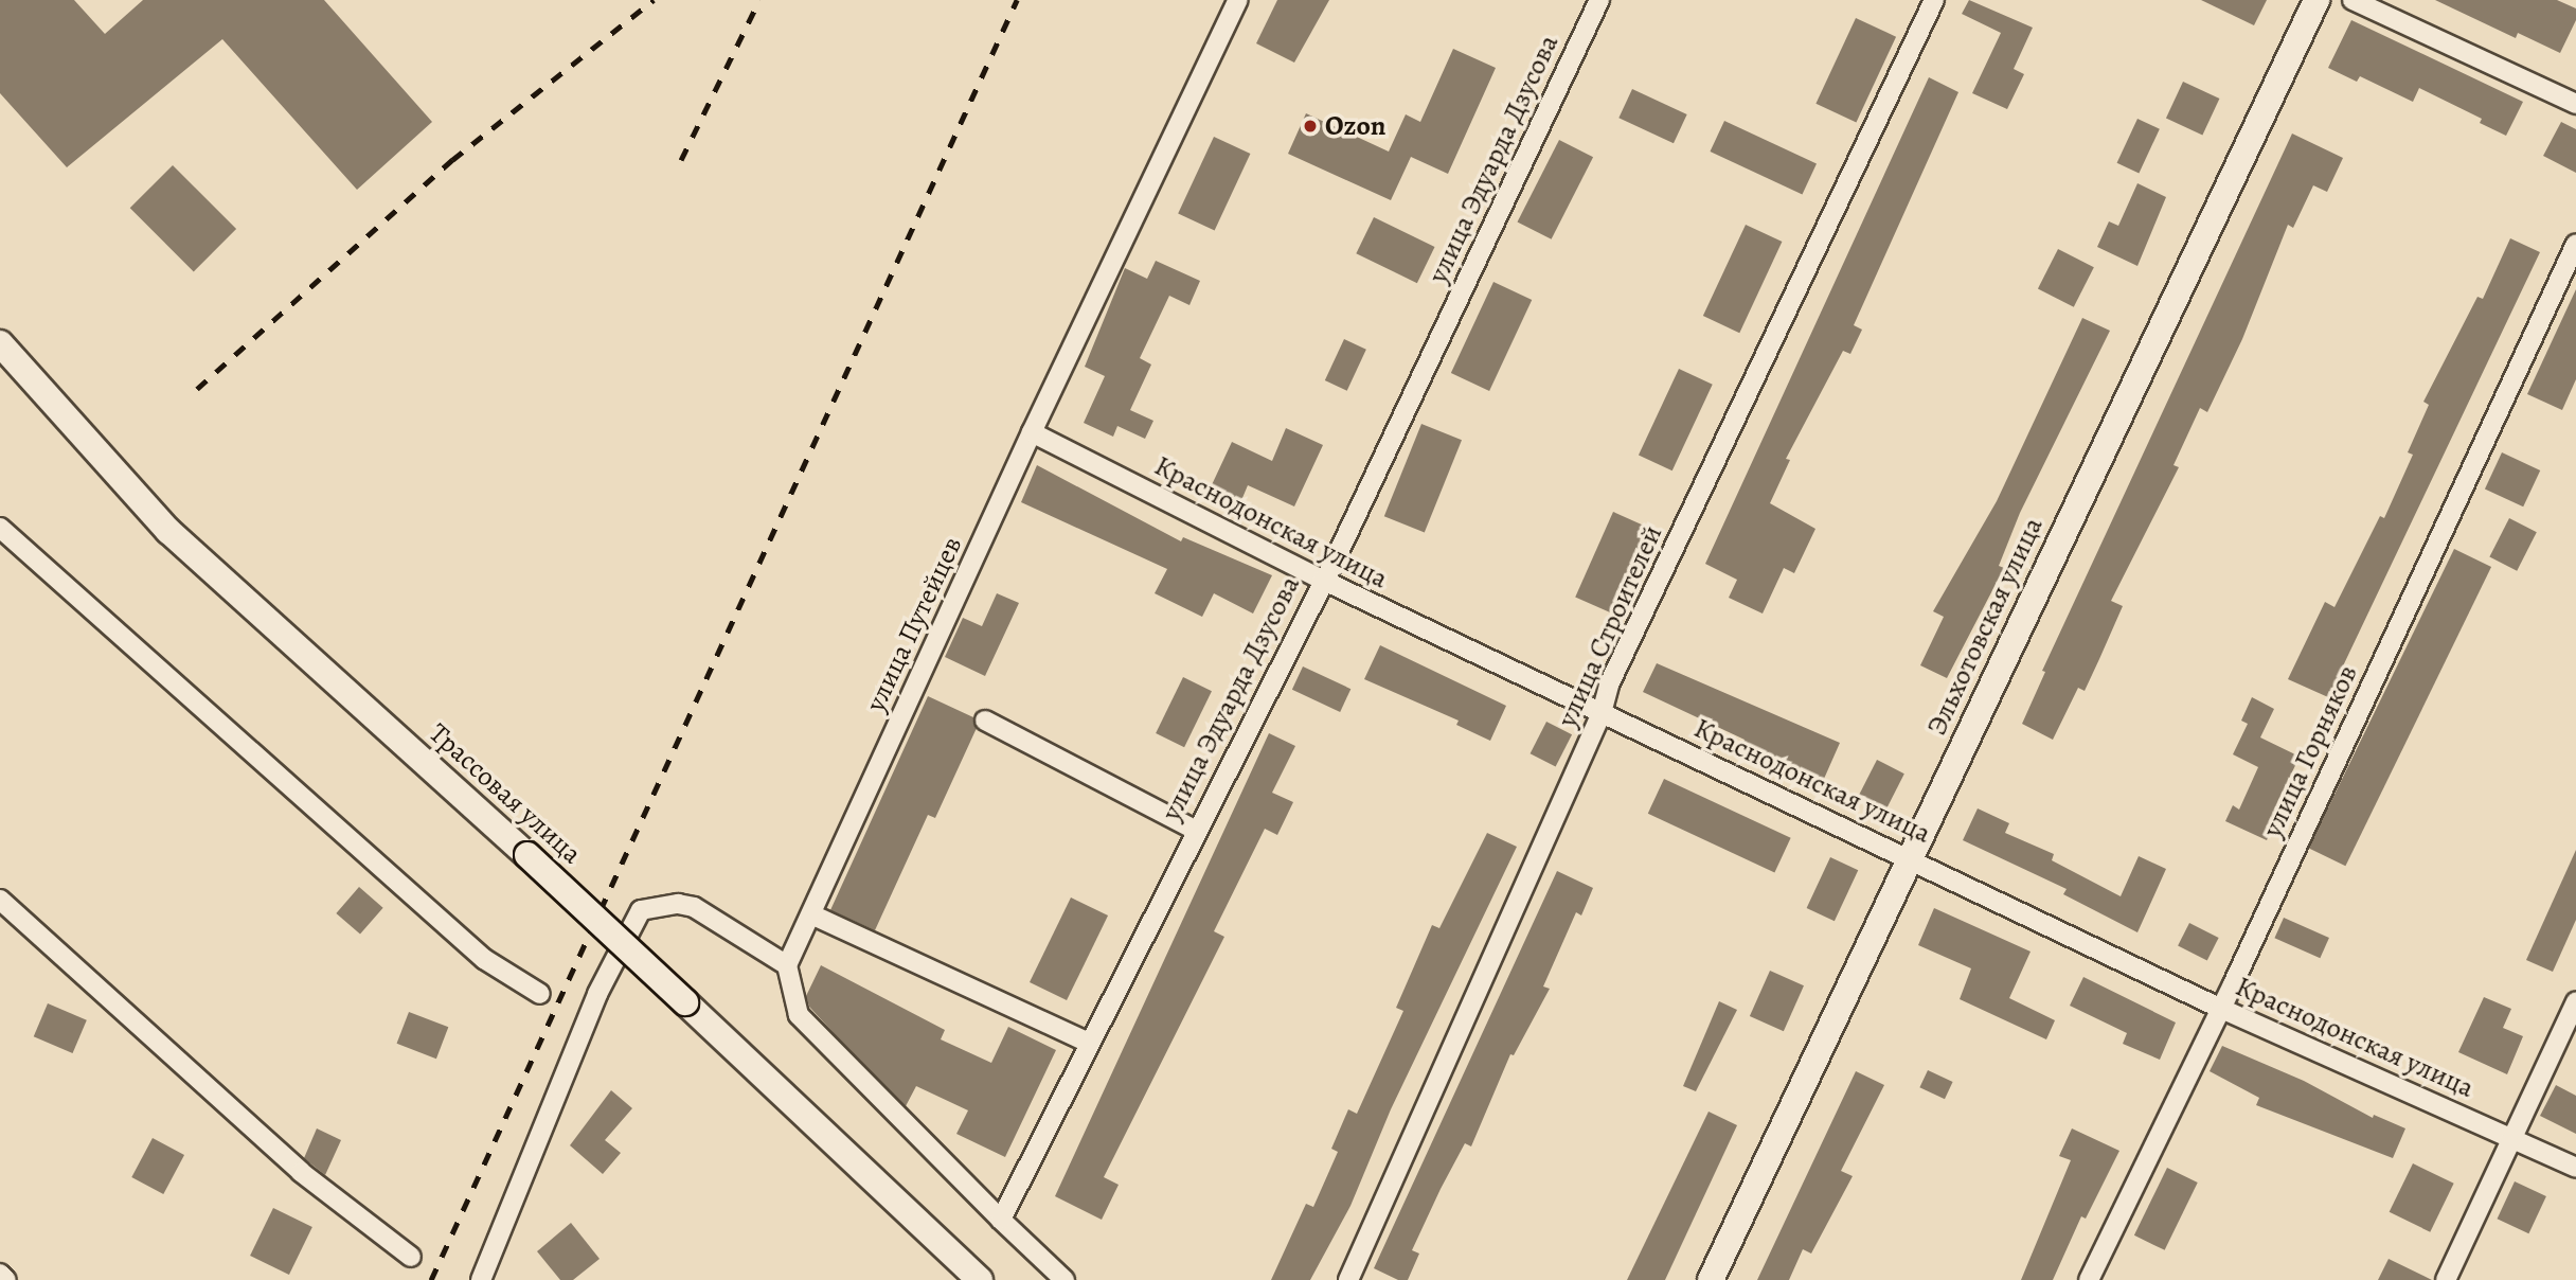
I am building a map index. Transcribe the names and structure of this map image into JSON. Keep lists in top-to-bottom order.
{
  "streets": {
    "street": [
      "улица Эдуарда Дзусова",
      "Краснодонская улица",
      "улица Путейцев",
      "улица Строителей",
      "Эльхотовская улица",
      "улица Горняков",
      "Трассовая улица"
    ]
  },
  "crossings": [
    ["улица Эдуарда Дзусова", "Краснодонская улица"],
    ["Краснодонская улица", "улица Путейцев"],
    ["Краснодонская улица", "улица Строителей"],
    ["Краснодонская улица", "Эльхотовская улица"],
    ["Краснодонская улица", "улица Горняков"]
  ],
  "places": ["Ozon"]
}
